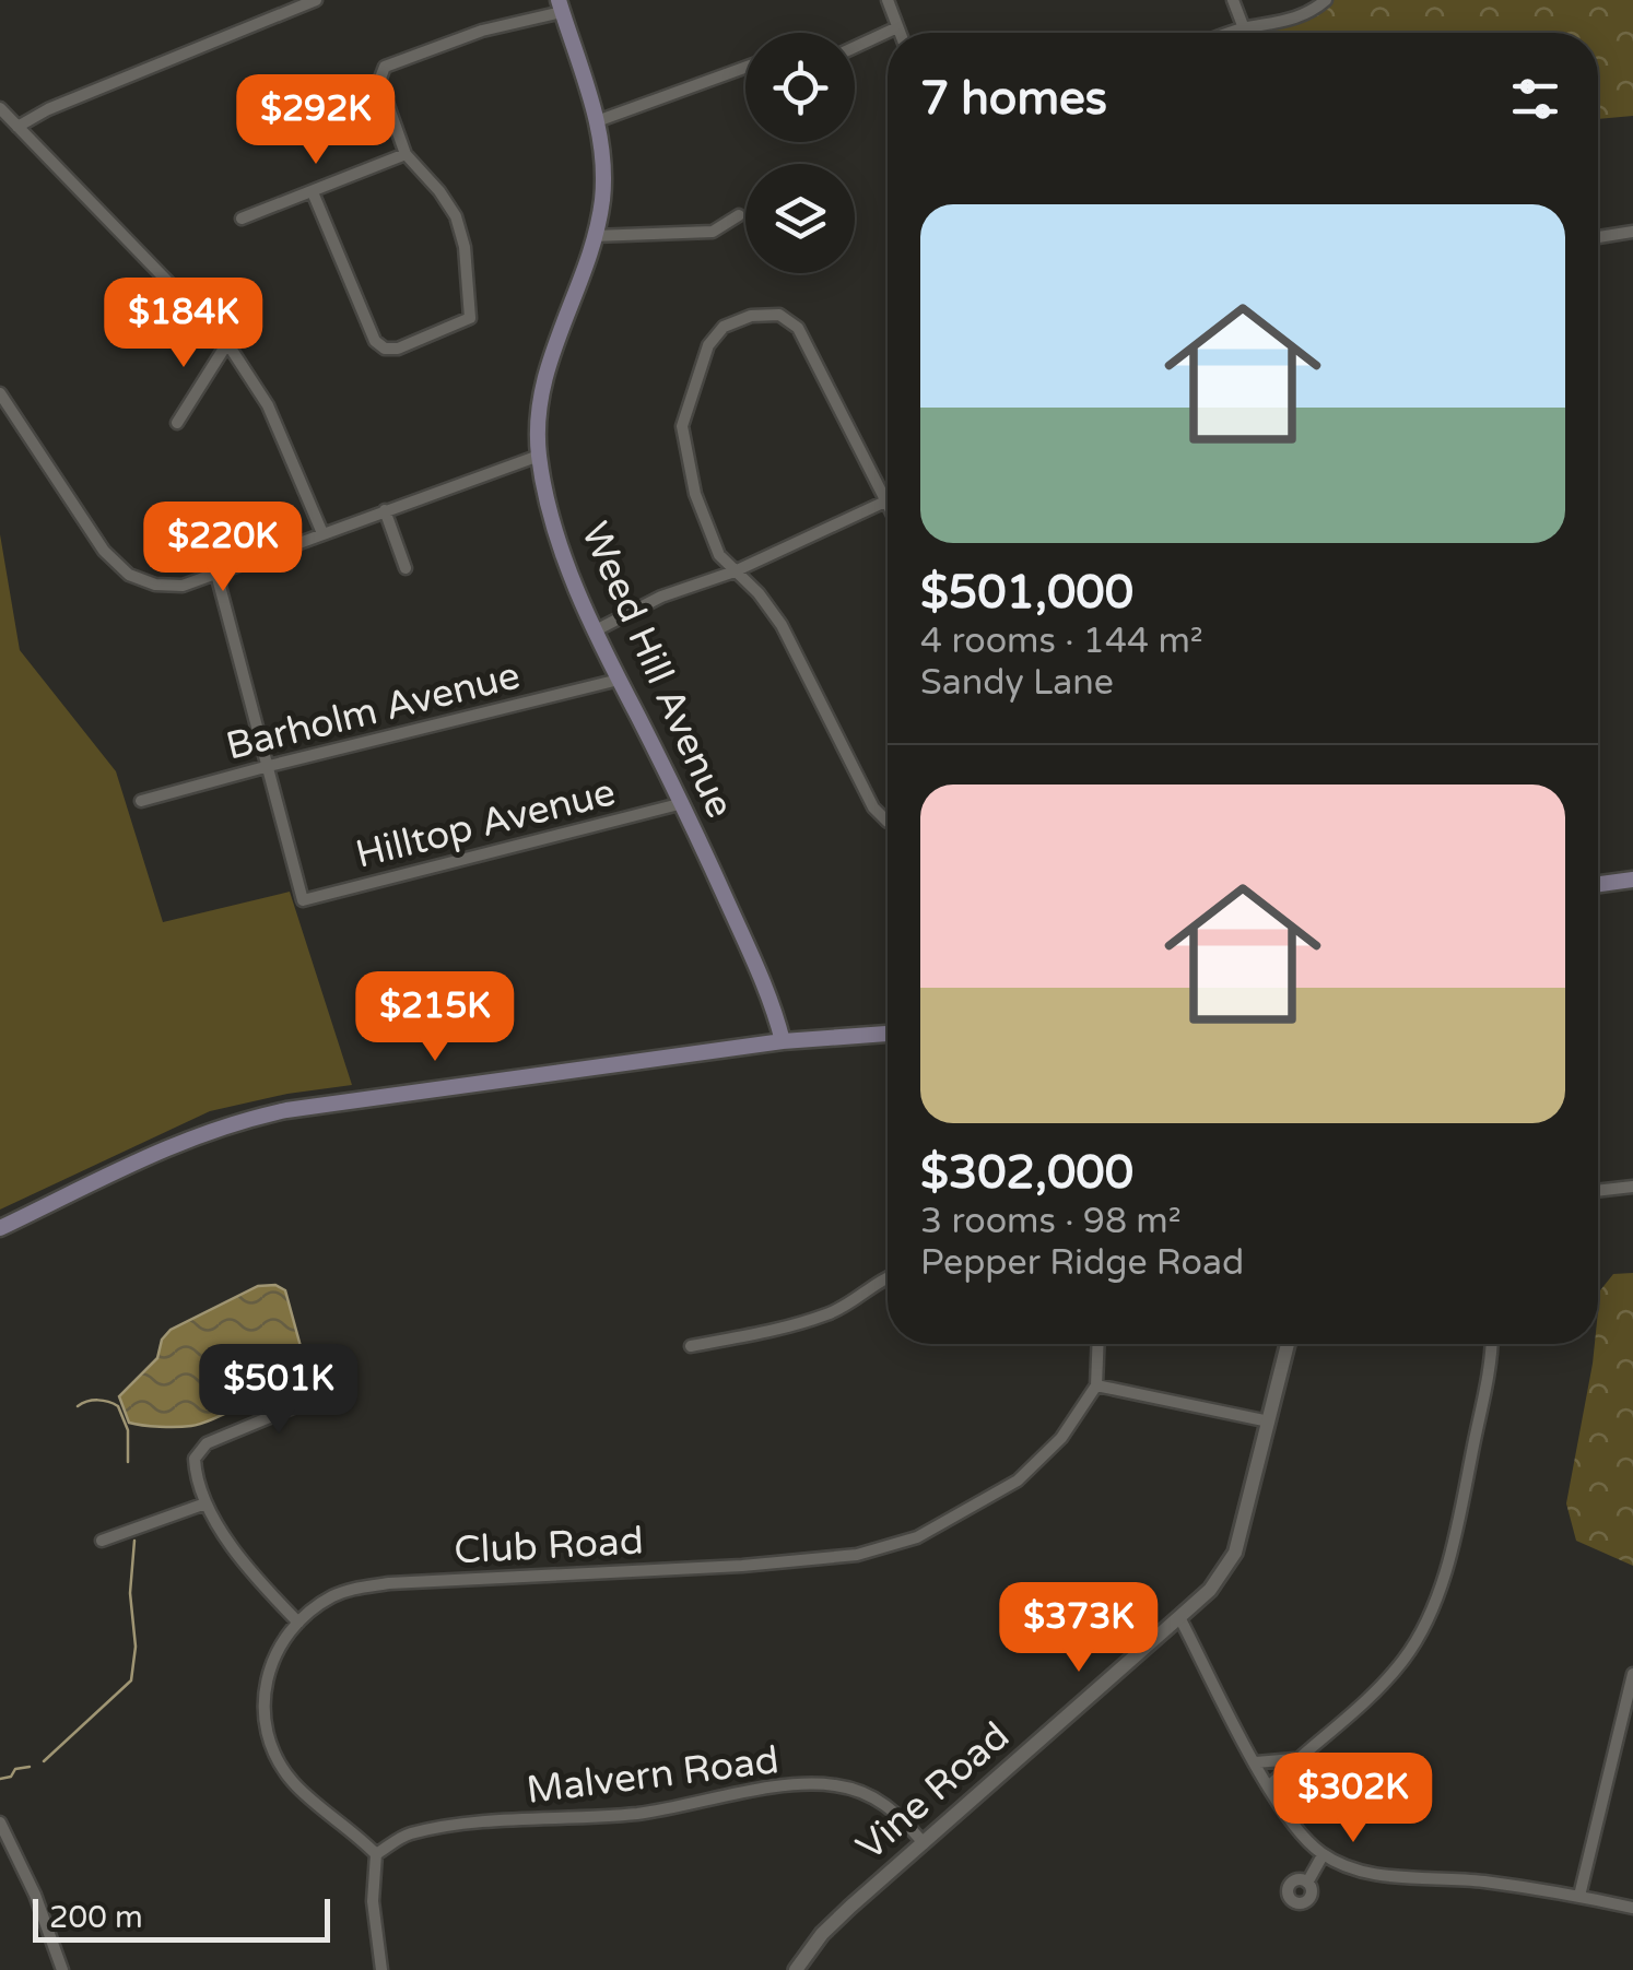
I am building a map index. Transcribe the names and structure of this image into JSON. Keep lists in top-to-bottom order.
{
  "streets": {
    "main road": ["Weed Hill Avenue"],
    "street": [
      "Barholm Avenue",
      "Hilltop Avenue",
      "Club Road",
      "Malvern Road",
      "Vine Road"
    ]
  },
  "crossings": [
    ["Weed Hill Avenue", "Barholm Avenue"],
    ["Weed Hill Avenue", "Hilltop Avenue"],
    ["Barholm Avenue", "Hilltop Avenue"],
    ["Club Road", "Malvern Road"],
    ["Malvern Road", "Vine Road"]
  ],
  "scale_bar": "200 m",
  "page": {
    "heading": "7 homes",
    "price": [
      "$292K",
      "$184K",
      "$220K",
      "$215K",
      "$501K",
      "$373K",
      "$302K"
    ],
    "list": [
      {
        "name": "$501,000",
        "note": "4 rooms · 144 m² · Sandy Lane"
      },
      {
        "name": "$302,000",
        "note": "3 rooms · 98 m² · Pepper Ridge Road"
      }
    ],
    "scale": "200 m"
  }
}
